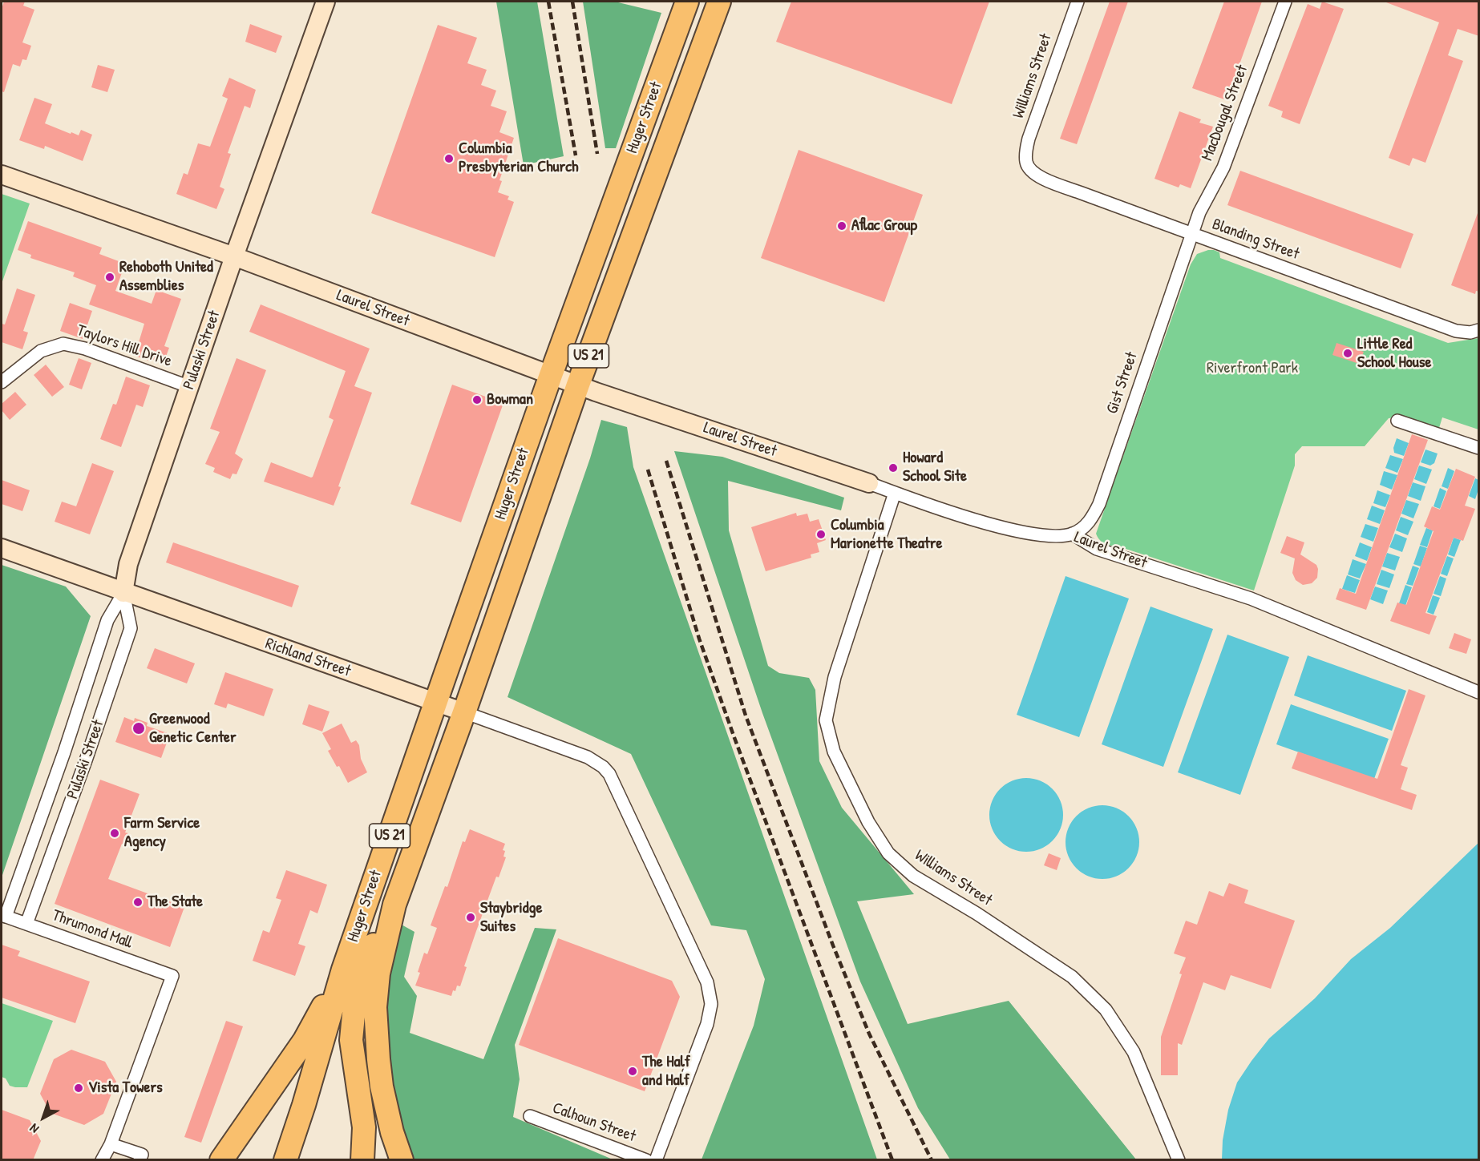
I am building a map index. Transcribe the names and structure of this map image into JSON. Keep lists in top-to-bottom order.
{
  "streets": {
    "highway": ["Huger Street", "US 21"],
    "street": [
      "Williams Street",
      "MacDougal Street",
      "Blanding Street",
      "Laurel Street",
      "Taylors Hill Drive",
      "Pulaski Street",
      "Gist Street",
      "Richland Street",
      "Thrumond Mall",
      "Calhoun Street"
    ]
  },
  "crossings": [
    ["Williams Street", "Blanding Street"],
    ["Williams Street", "Laurel Street"],
    ["MacDougal Street", "Blanding Street"],
    ["MacDougal Street", "Gist Street"],
    ["Huger Street", "Laurel Street"],
    ["Huger Street", "US 21"],
    ["Huger Street", "Richland Street"],
    ["Blanding Street", "Gist Street"],
    ["Laurel Street", "Pulaski Street"],
    ["Laurel Street", "Gist Street"],
    ["Taylors Hill Drive", "Pulaski Street"],
    ["Pulaski Street", "Richland Street"],
    ["Pulaski Street", "Thrumond Mall"]
  ],
  "parks": ["Riverfront Park"],
  "places": [
    "Columbia Presbyterian Church",
    "Aflac Group",
    "Rehoboth United Assemblies",
    "Little Red School House",
    "Bowman",
    "Howard School Site",
    "Columbia Marionette Theatre",
    "Greenwood Genetic Center",
    "Farm Service Agency",
    "The State",
    "Staybridge Suites",
    "The Half and Half",
    "Vista Towers"
  ],
  "north": "bottom left"
}
